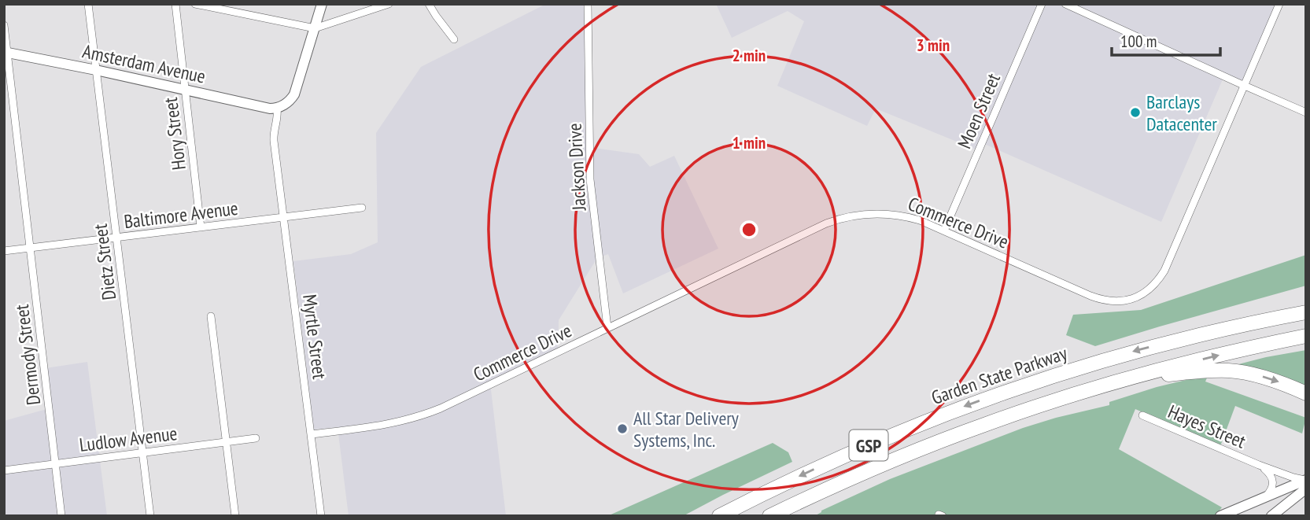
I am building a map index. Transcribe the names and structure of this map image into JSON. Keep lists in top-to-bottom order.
{
  "streets": {
    "highway": ["Garden State Parkway", "GSP"],
    "main road": ["Amsterdam Avenue"],
    "street": [
      "Moen Street",
      "Hory Street",
      "Jackson Drive",
      "Baltimore Avenue",
      "Commerce Drive",
      "Dietz Street",
      "Myrtle Street",
      "Dermody Street",
      "Hayes Street",
      "Ludlow Avenue"
    ]
  },
  "crossings": [
    ["Amsterdam Avenue", "Hory Street"],
    ["Amsterdam Avenue", "Dietz Street"],
    ["Amsterdam Avenue", "Myrtle Street"],
    ["Amsterdam Avenue", "Dermody Street"],
    ["Moen Street", "Commerce Drive"],
    ["Hory Street", "Baltimore Avenue"],
    ["Jackson Drive", "Commerce Drive"],
    ["Baltimore Avenue", "Dietz Street"],
    ["Baltimore Avenue", "Myrtle Street"],
    ["Baltimore Avenue", "Dermody Street"],
    ["Commerce Drive", "Myrtle Street"],
    ["Dietz Street", "Ludlow Avenue"],
    ["Dermody Street", "Ludlow Avenue"]
  ],
  "places": ["Barclays Datacenter", "All Star Delivery Systems, Inc."],
  "scale_bar": "100 m",
  "rings": ["3 min", "2 min", "1 min"]
}
